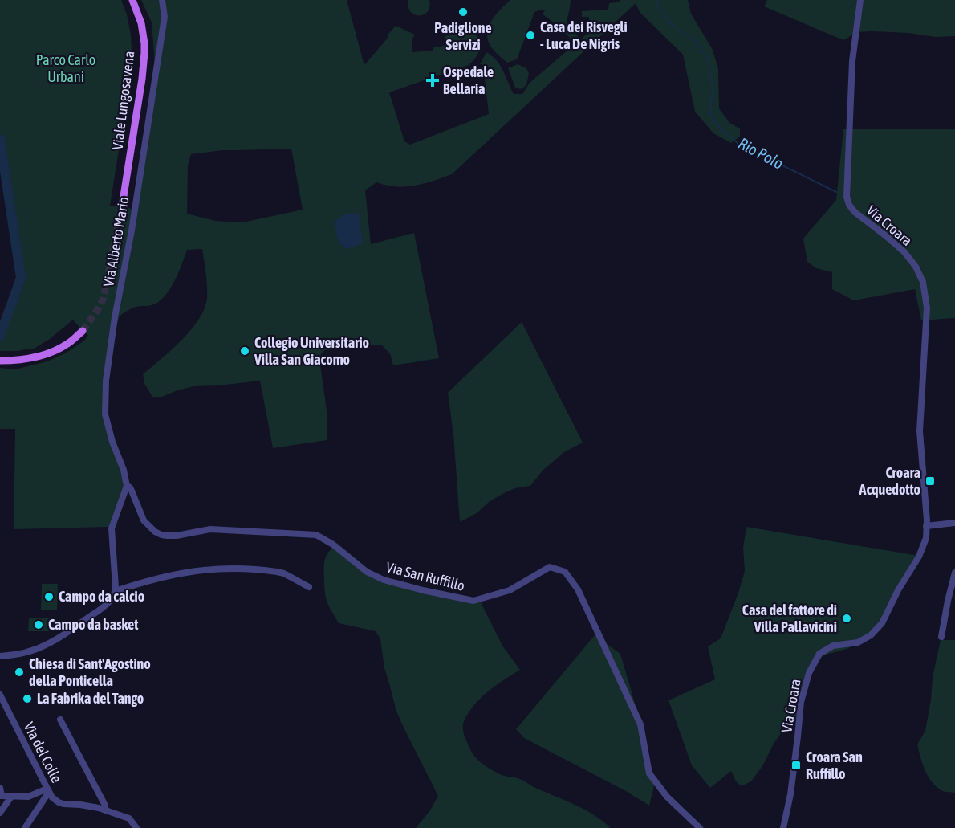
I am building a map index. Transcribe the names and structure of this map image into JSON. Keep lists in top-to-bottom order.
{
  "streets": {
    "main road": ["Viale Lungosavena"],
    "street": [
      "Via Croara",
      "Via Alberto Mario",
      "Via San Ruffillo",
      "Via del Colle"
    ]
  },
  "crossings": [
    ["Via Alberto Mario", "Via San Ruffillo"]
  ],
  "water": ["Rio Polo"],
  "parks": ["Parco Carlo Urbani"],
  "places": {
    "other": [
      "Padiglione Servizi",
      "Casa dei Risvegli - Luca De Nigris",
      "Collegio Universitario Villa San Giacomo",
      "Campo da calcio",
      "Casa del fattore di Villa Pallavicini",
      "Campo da basket",
      "Chiesa di Sant'Agostino della Ponticella",
      "La Fabrika del Tango"
    ],
    "health": ["Ospedale Bellaria"],
    "transit": ["Croara Acquedotto", "Croara San Ruffillo"]
  }
}
